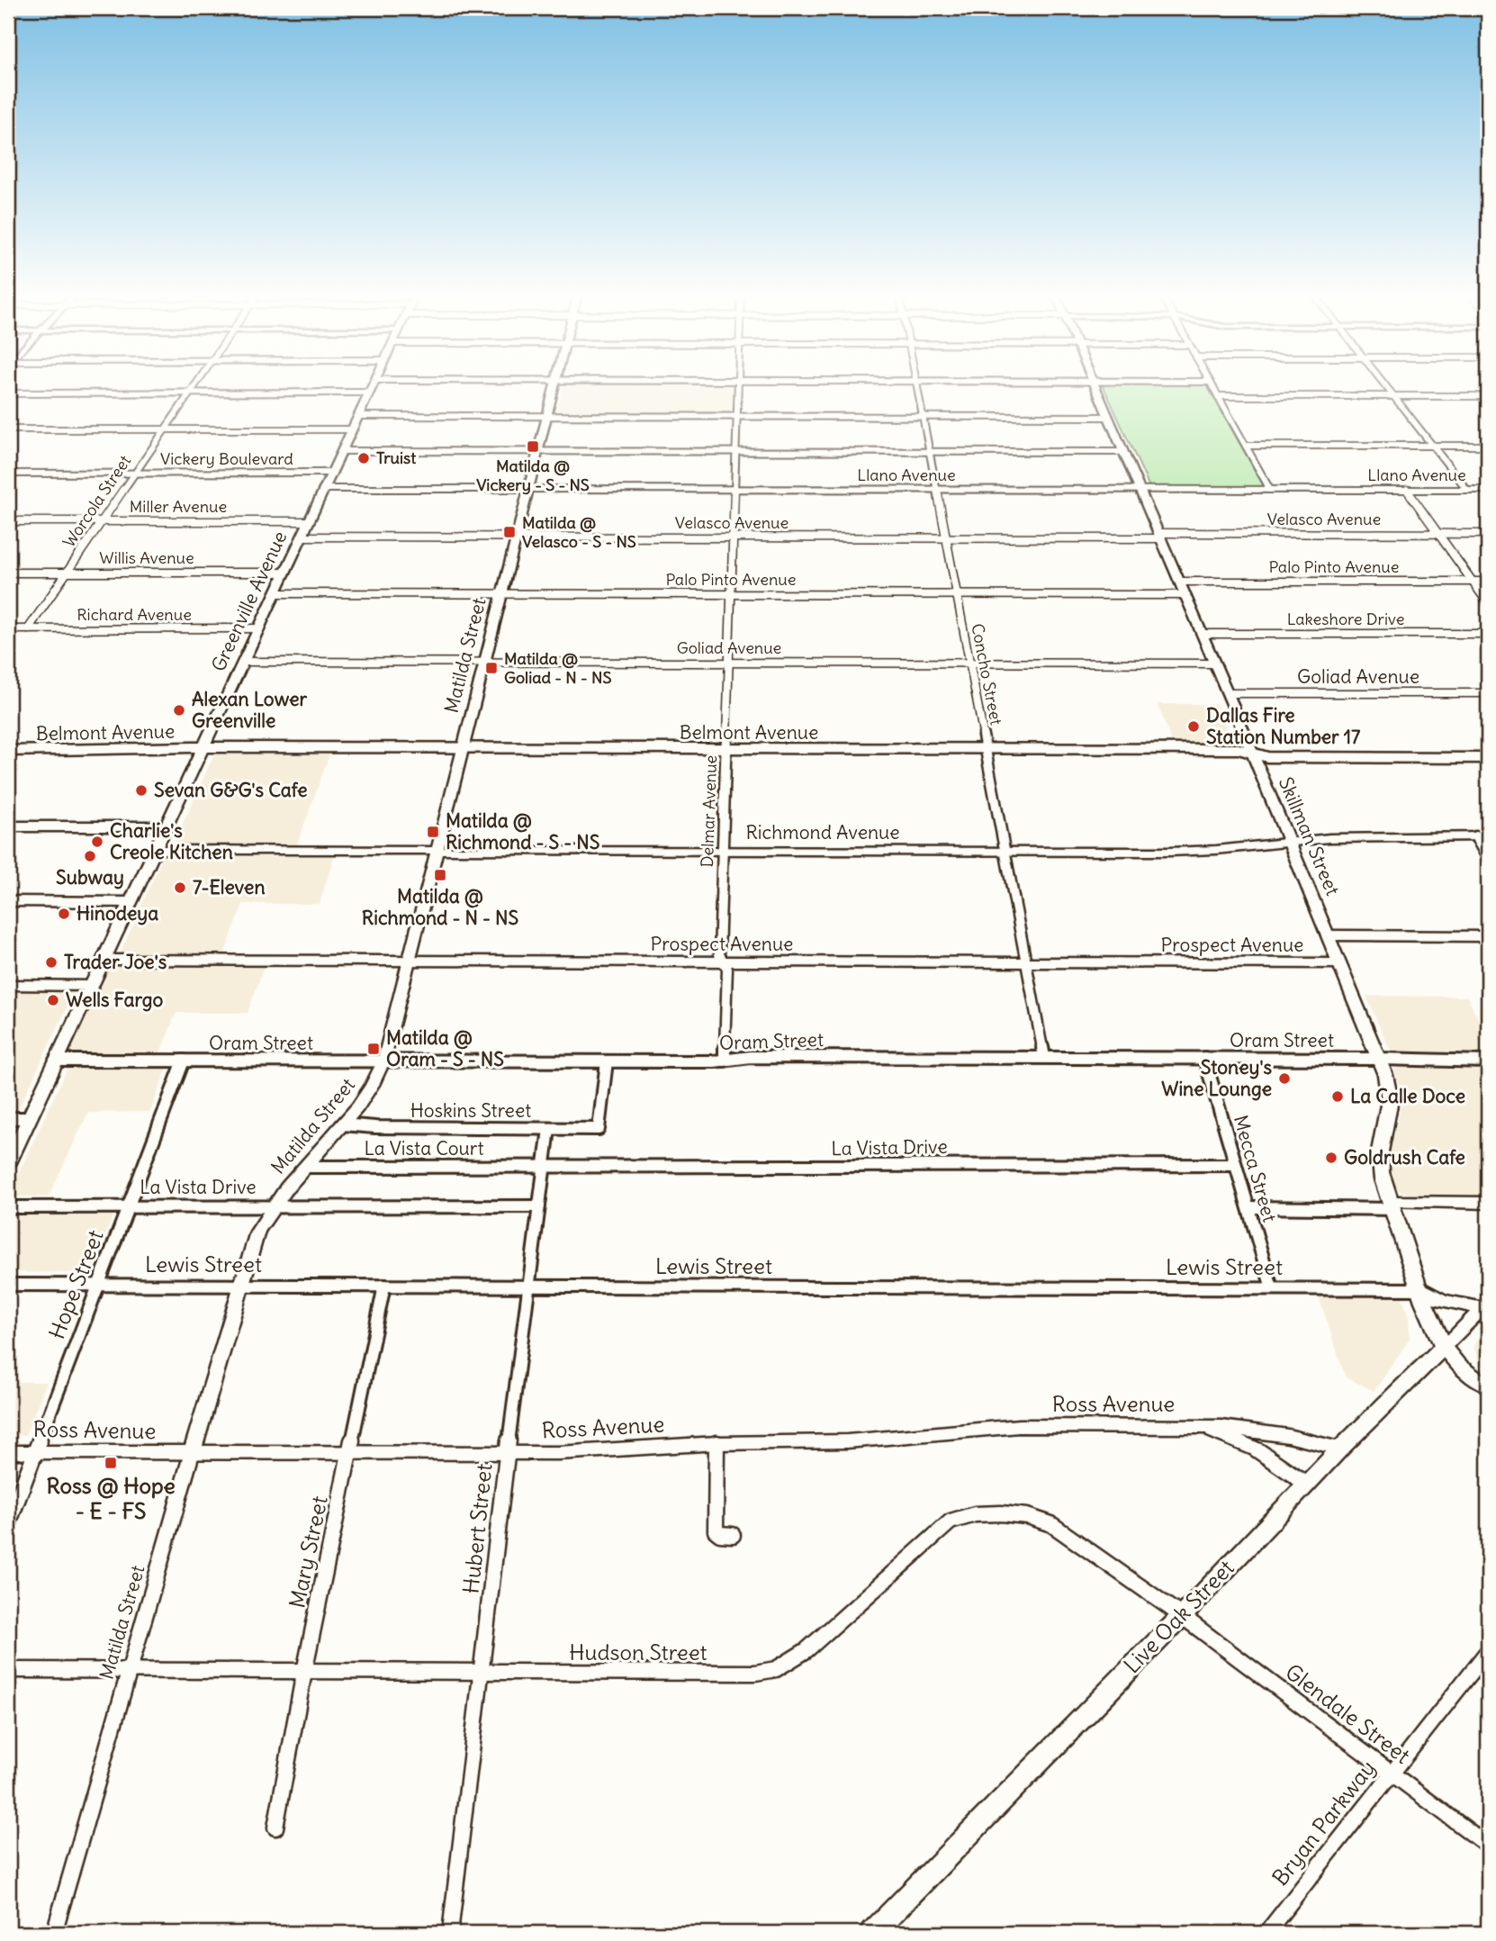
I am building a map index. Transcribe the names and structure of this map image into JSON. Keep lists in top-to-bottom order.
{
  "streets": {
    "main road": ["Greenville Avenue", "Skillman Street", "Live Oak Street"],
    "street": [
      "Vickery Boulevard",
      "Llano Avenue",
      "Worcola Street",
      "Miller Avenue",
      "Velasco Avenue",
      "Willis Avenue",
      "Palo Pinto Avenue",
      "Richard Avenue",
      "Lakeshore Drive",
      "Goliad Avenue",
      "Matilda Street",
      "Concho Street",
      "Belmont Avenue",
      "Delmar Avenue",
      "Richmond Avenue",
      "Prospect Avenue",
      "Oram Street",
      "Hoskins Street",
      "La Vista Drive",
      "La Vista Court",
      "Mecca Street",
      "Lewis Street",
      "Hope Street",
      "Ross Avenue",
      "Hubert Street",
      "Mary Street",
      "Hudson Street",
      "Glendale Street",
      "Bryan Parkway"
    ]
  },
  "crossings": [
    ["Vickery Boulevard", "Worcola Street"],
    ["Vickery Boulevard", "Greenville Avenue"],
    ["Llano Avenue", "Greenville Avenue"],
    ["Llano Avenue", "Matilda Street"],
    ["Llano Avenue", "Concho Street"],
    ["Llano Avenue", "Delmar Avenue"],
    ["Llano Avenue", "Skillman Street"],
    ["Worcola Street", "Miller Avenue"],
    ["Worcola Street", "Willis Avenue"],
    ["Worcola Street", "Richard Avenue"],
    ["Miller Avenue", "Greenville Avenue"],
    ["Velasco Avenue", "Greenville Avenue"],
    ["Velasco Avenue", "Matilda Street"],
    ["Velasco Avenue", "Concho Street"],
    ["Velasco Avenue", "Delmar Avenue"],
    ["Velasco Avenue", "Skillman Street"],
    ["Willis Avenue", "Greenville Avenue"],
    ["Palo Pinto Avenue", "Greenville Avenue"],
    ["Palo Pinto Avenue", "Matilda Street"],
    ["Palo Pinto Avenue", "Concho Street"],
    ["Palo Pinto Avenue", "Delmar Avenue"],
    ["Palo Pinto Avenue", "Skillman Street"],
    ["Greenville Avenue", "Richard Avenue"],
    ["Greenville Avenue", "Goliad Avenue"],
    ["Greenville Avenue", "Belmont Avenue"],
    ["Greenville Avenue", "Richmond Avenue"],
    ["Greenville Avenue", "Prospect Avenue"],
    ["Greenville Avenue", "Oram Street"],
    ["Lakeshore Drive", "Skillman Street"],
    ["Goliad Avenue", "Matilda Street"],
    ["Goliad Avenue", "Concho Street"],
    ["Goliad Avenue", "Delmar Avenue"],
    ["Goliad Avenue", "Skillman Street"],
    ["Matilda Street", "Belmont Avenue"],
    ["Matilda Street", "Richmond Avenue"],
    ["Matilda Street", "Prospect Avenue"],
    ["Matilda Street", "Oram Street"],
    ["Matilda Street", "Hoskins Street"],
    ["Matilda Street", "La Vista Drive"],
    ["Matilda Street", "La Vista Court"],
    ["Matilda Street", "Lewis Street"],
    ["Matilda Street", "Ross Avenue"],
    ["Matilda Street", "Hudson Street"],
    ["Concho Street", "Belmont Avenue"],
    ["Concho Street", "Richmond Avenue"],
    ["Concho Street", "Prospect Avenue"],
    ["Concho Street", "Oram Street"],
    ["Belmont Avenue", "Delmar Avenue"],
    ["Belmont Avenue", "Skillman Street"],
    ["Delmar Avenue", "Richmond Avenue"],
    ["Delmar Avenue", "Prospect Avenue"],
    ["Delmar Avenue", "Oram Street"],
    ["Richmond Avenue", "Skillman Street"],
    ["Skillman Street", "Prospect Avenue"],
    ["Skillman Street", "Oram Street"],
    ["Skillman Street", "Lewis Street"],
    ["Skillman Street", "Live Oak Street"],
    ["Oram Street", "Hoskins Street"],
    ["Oram Street", "Mecca Street"],
    ["Oram Street", "Hope Street"],
    ["Hoskins Street", "Hubert Street"],
    ["La Vista Drive", "La Vista Court"],
    ["La Vista Drive", "Mecca Street"],
    ["La Vista Drive", "Hope Street"],
    ["La Vista Drive", "Hubert Street"],
    ["La Vista Court", "Hubert Street"],
    ["Mecca Street", "Lewis Street"],
    ["Lewis Street", "Hope Street"],
    ["Lewis Street", "Hubert Street"],
    ["Lewis Street", "Mary Street"],
    ["Hope Street", "Ross Avenue"],
    ["Ross Avenue", "Hubert Street"],
    ["Ross Avenue", "Mary Street"],
    ["Ross Avenue", "Live Oak Street"],
    ["Hubert Street", "Hudson Street"],
    ["Mary Street", "Hudson Street"],
    ["Live Oak Street", "Hudson Street"],
    ["Live Oak Street", "Glendale Street"],
    ["Hudson Street", "Glendale Street"],
    ["Glendale Street", "Bryan Parkway"]
  ],
  "places": {
    "transit": [
      "Matilda @ Vickery - S - NS",
      "Matilda @ Velasco - S - NS",
      "Matilda @ Goliad - N - NS",
      "Matilda @ Richmond - S - NS",
      "Matilda @ Richmond - N - NS",
      "Matilda @ Oram - S - NS",
      "Ross @ Hope - E - FS"
    ],
    "other": [
      "Truist",
      "Alexan Lower Greenville",
      "Dallas Fire Station Number 17",
      "Sevan G&G's Cafe",
      "Charlie's Creole Kitchen",
      "Subway",
      "7-Eleven",
      "Hinodeya",
      "Trader Joe's",
      "Wells Fargo",
      "Stoney's Wine Lounge",
      "La Calle Doce",
      "Goldrush Cafe"
    ]
  }
}
